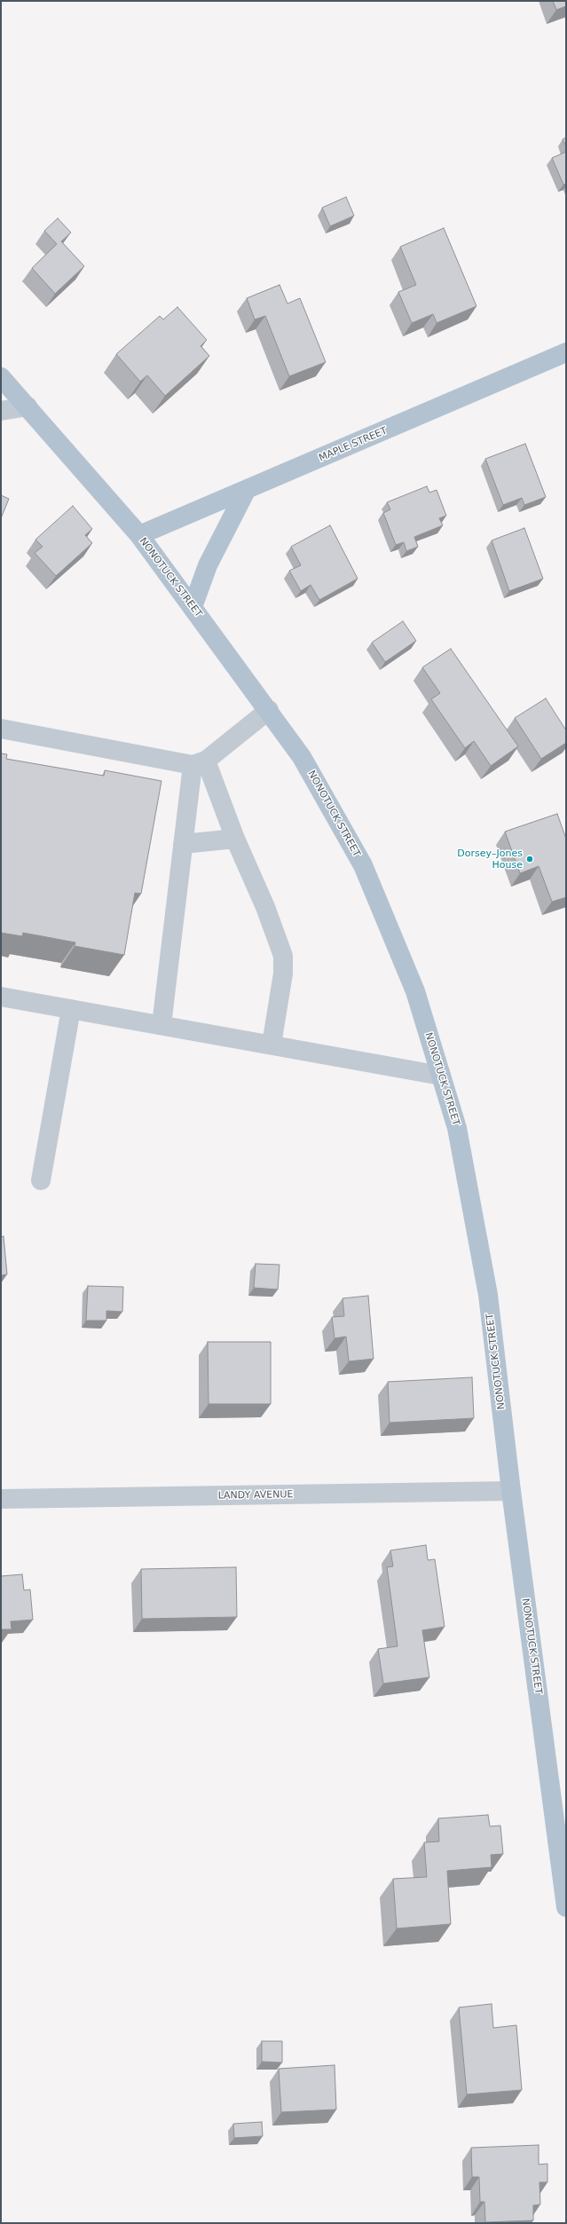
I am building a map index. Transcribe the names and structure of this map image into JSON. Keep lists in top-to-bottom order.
{
  "streets": {
    "main road": ["MAPLE STREET", "NONOTUCK STREET"],
    "street": ["LANDY AVENUE"]
  },
  "crossings": [
    ["MAPLE STREET", "NONOTUCK STREET"],
    ["NONOTUCK STREET", "LANDY AVENUE"]
  ],
  "places": ["Dorsey–Jones House"]
}
